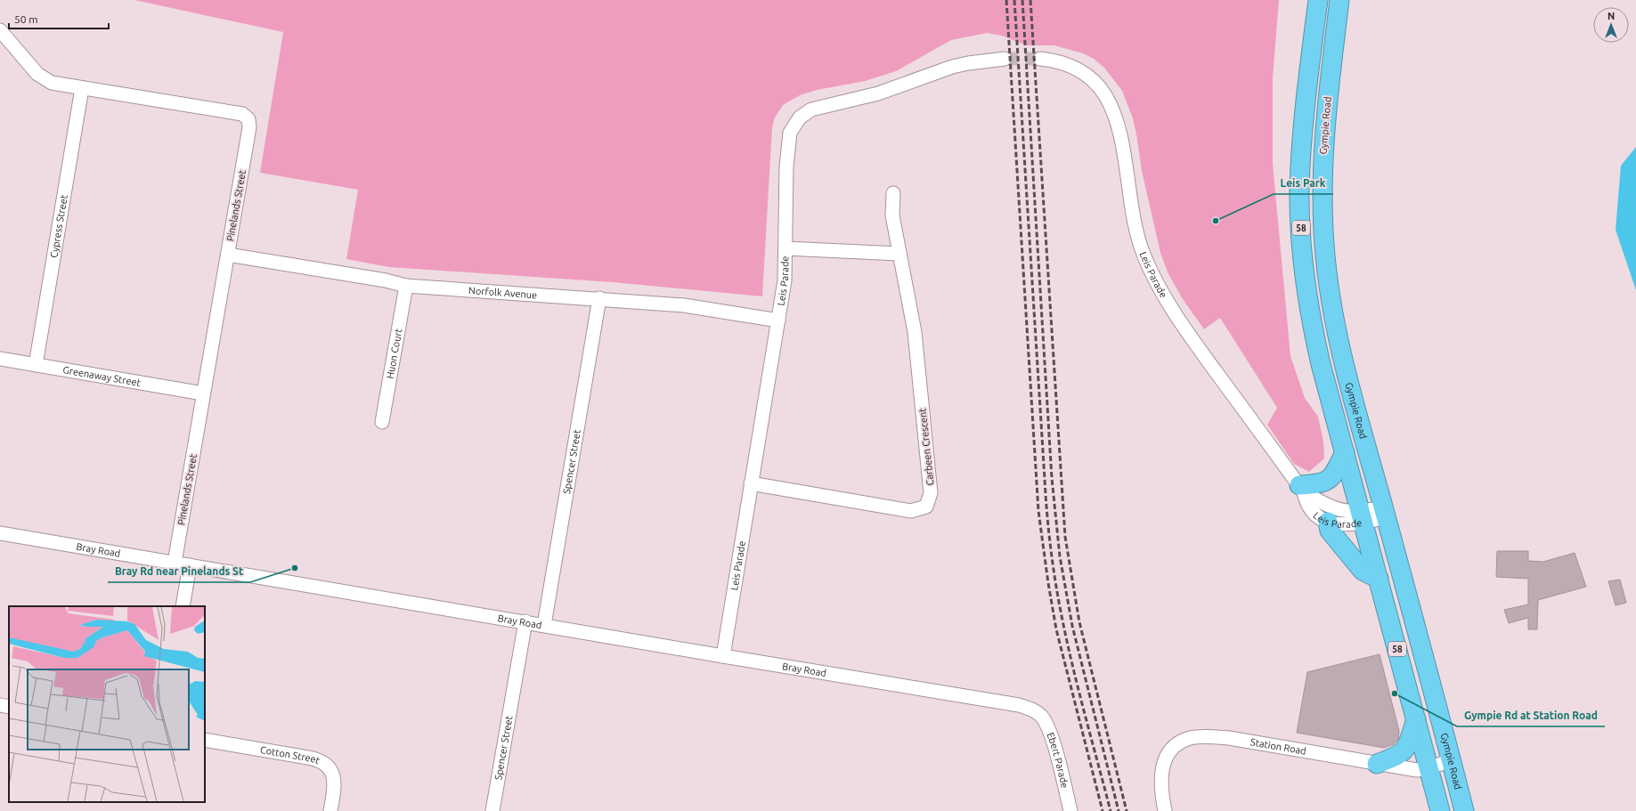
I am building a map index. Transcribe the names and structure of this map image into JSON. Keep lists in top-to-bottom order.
{
  "streets": {
    "highway": ["Gympie Road", "58"],
    "street": [
      "Pinelands Street",
      "Cypress Street",
      "Leis Parade",
      "Norfolk Avenue",
      "Huon Court",
      "Greenaway Street",
      "Carbeen Crescent",
      "Spencer Street",
      "Bray Road",
      "Station Road",
      "Cotton Street",
      "Ebert Parade"
    ]
  },
  "crossings": [
    ["Gympie Road", "Leis Parade"],
    ["Gympie Road", "Station Road"],
    ["Pinelands Street", "Cypress Street"],
    ["Pinelands Street", "Norfolk Avenue"],
    ["Pinelands Street", "Greenaway Street"],
    ["Pinelands Street", "Bray Road"],
    ["Cypress Street", "Greenaway Street"],
    ["58", "Leis Parade"],
    ["58", "Station Road"],
    ["Leis Parade", "Norfolk Avenue"],
    ["Leis Parade", "Carbeen Crescent"],
    ["Leis Parade", "Bray Road"],
    ["Norfolk Avenue", "Huon Court"],
    ["Norfolk Avenue", "Spencer Street"],
    ["Spencer Street", "Bray Road"],
    ["Bray Road", "Ebert Parade"]
  ],
  "places": ["Leis Park", "Bray Rd near Pinelands St", "Gympie Rd at Station Road"],
  "scale_bar": "50 m",
  "north": "top"
}
